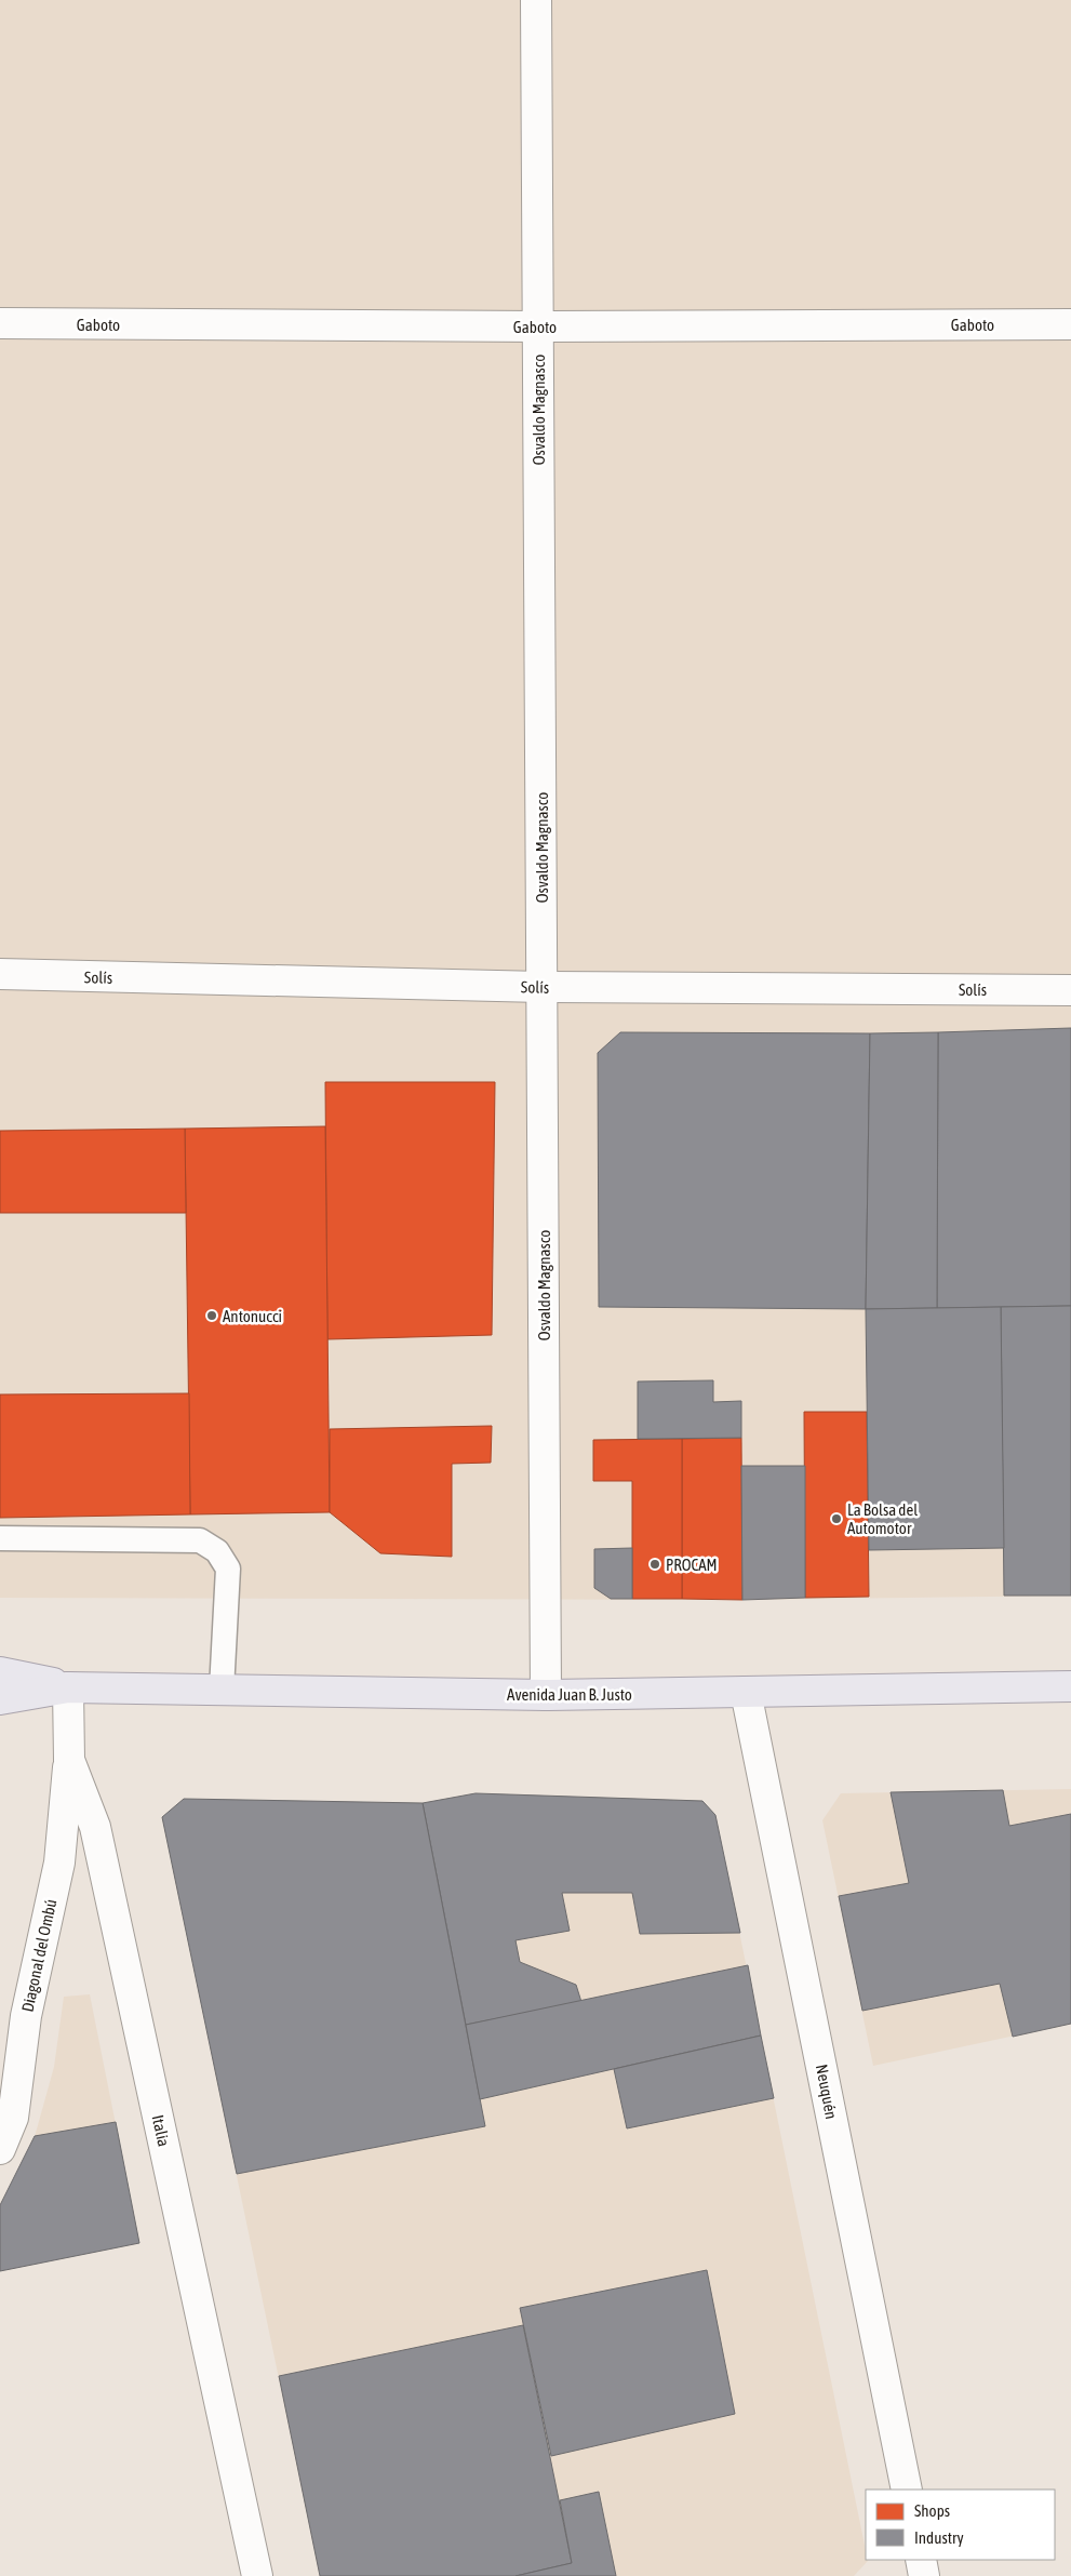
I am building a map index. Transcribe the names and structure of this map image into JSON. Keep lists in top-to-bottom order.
{
  "streets": {
    "main road": ["Avenida Juan B. Justo"],
    "street": [
      "Gaboto",
      "Osvaldo Magnasco",
      "Solís",
      "Diagonal del Ombú",
      "Neuquén",
      "Italia"
    ]
  },
  "crossings": [
    ["Gaboto", "Osvaldo Magnasco"],
    ["Osvaldo Magnasco", "Solís"],
    ["Osvaldo Magnasco", "Avenida Juan B. Justo"],
    ["Avenida Juan B. Justo", "Neuquén"],
    ["Avenida Juan B. Justo", "Italia"],
    ["Diagonal del Ombú", "Italia"]
  ],
  "places": ["Antonucci", "La Bolsa del Automotor", "PROCAM"],
  "legend": ["Shops", "Industry"]
}
